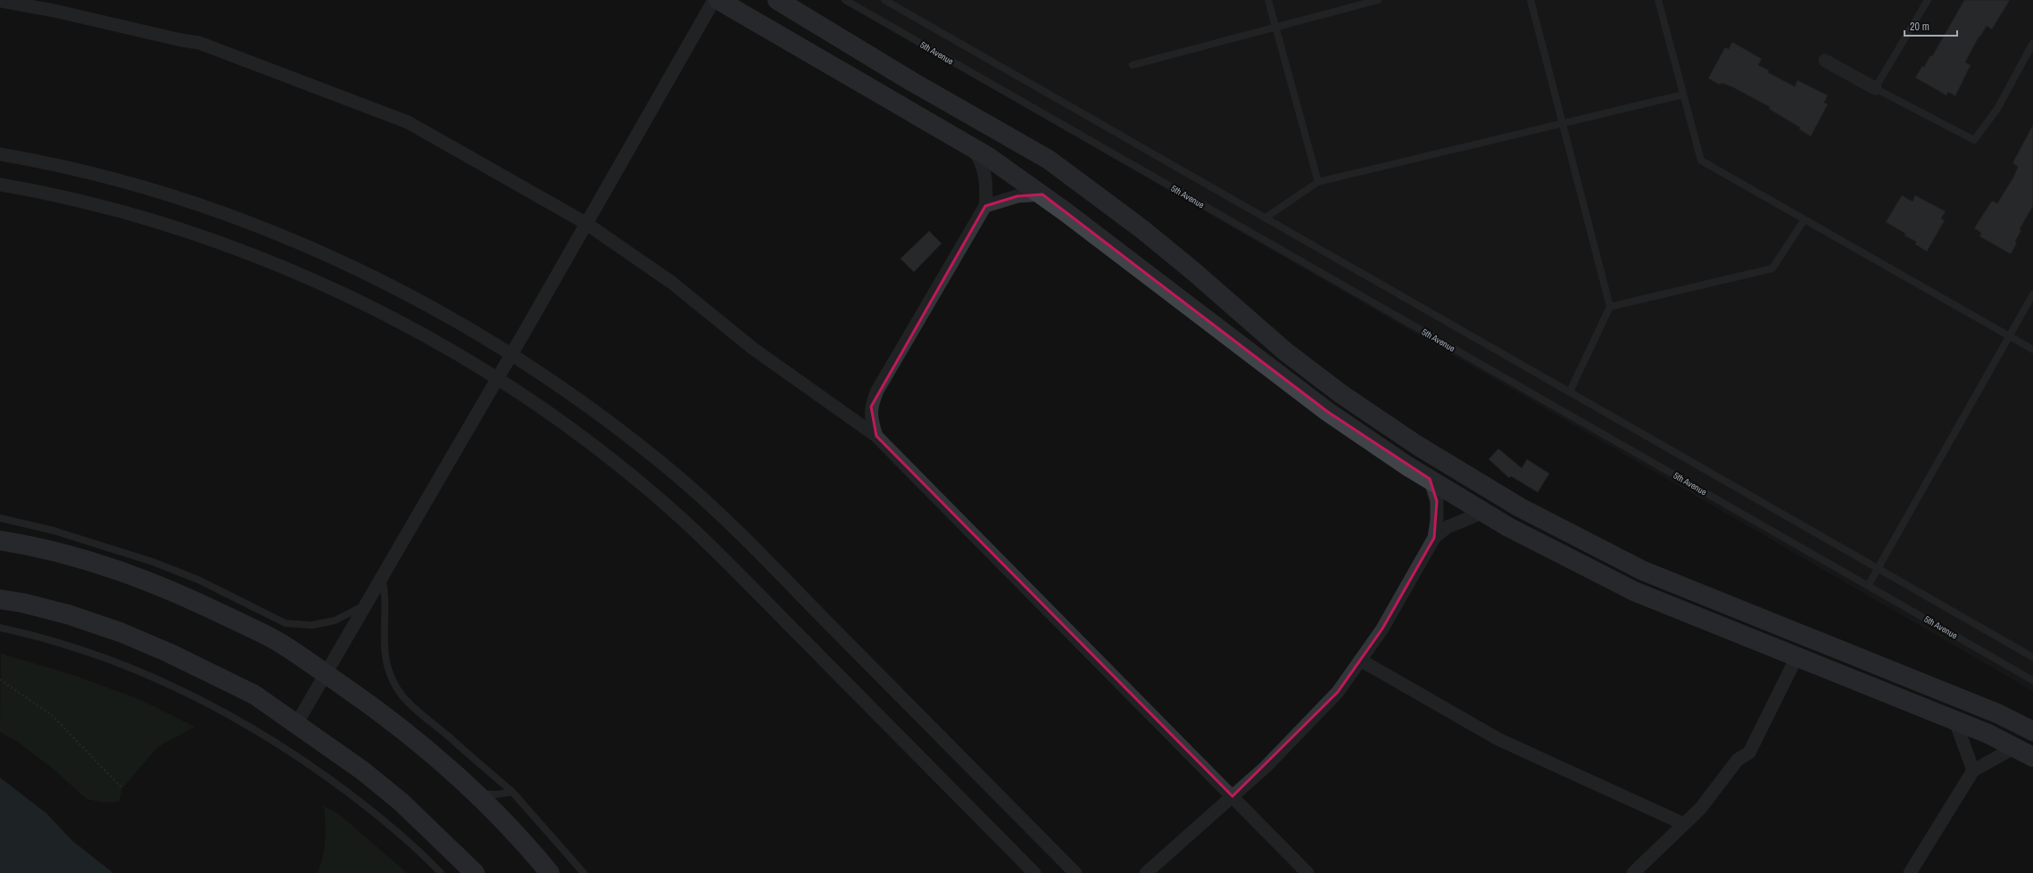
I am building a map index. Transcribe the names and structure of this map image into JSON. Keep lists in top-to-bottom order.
{
  "streets": {
    "lane": ["5th Avenue"]
  },
  "scale_bar": "20 m"
}
